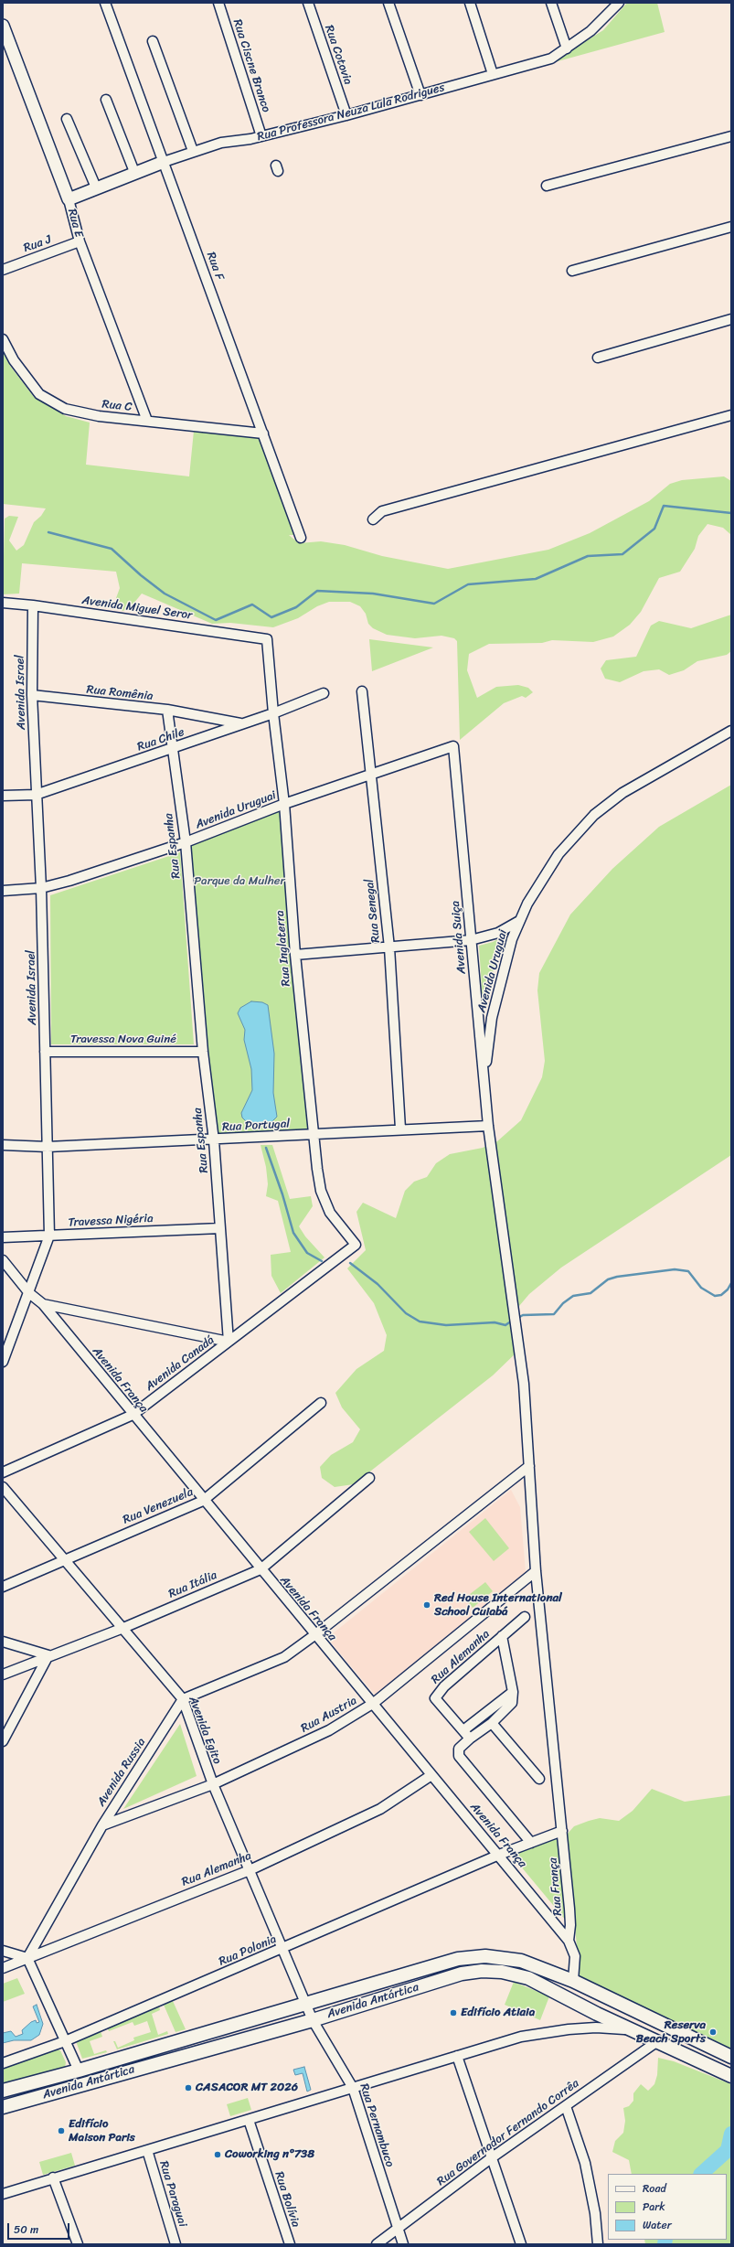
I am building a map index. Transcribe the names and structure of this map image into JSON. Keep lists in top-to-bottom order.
{
  "streets": {
    "main road": ["Avenida Antártica"],
    "street": [
      "Rua Cotovia",
      "Rua Ciscne Branco",
      "Rua Professora Neuza Lula Rodrigues",
      "Rua E",
      "Rua J",
      "Rua F",
      "Rua C",
      "Avenida Miguel Seror",
      "Avenida Israel",
      "Rua Romênia",
      "Rua Chile",
      "Avenida Uruguai",
      "Rua Espanha",
      "Rua Senegal",
      "Avenida Suiça",
      "Rua Inglaterra",
      "Travessa Nova Guiné",
      "Rua Portugal",
      "Travessa Nigéria",
      "Avenida Canadá",
      "Avenida França",
      "Rua Venezuela",
      "Rua Itália",
      "Rua Alemanha",
      "Rua Austria",
      "Avenida Egito",
      "Avenida Russia",
      "Rua França",
      "Rua Polonia",
      "Rua Pernambuco",
      "Rua Governador Fernando Corrêa",
      "Rua Paraguai",
      "Rua Bolívia"
    ]
  },
  "crossings": [
    ["Rua Cotovia", "Rua Professora Neuza Lula Rodrigues"],
    ["Rua Ciscne Branco", "Rua Professora Neuza Lula Rodrigues"],
    ["Rua Professora Neuza Lula Rodrigues", "Rua E"],
    ["Rua Professora Neuza Lula Rodrigues", "Rua F"],
    ["Rua E", "Rua J"],
    ["Rua E", "Rua C"],
    ["Rua F", "Rua C"],
    ["Avenida Miguel Seror", "Avenida Israel"],
    ["Avenida Miguel Seror", "Rua Inglaterra"],
    ["Avenida Israel", "Rua Romênia"],
    ["Avenida Israel", "Rua Chile"],
    ["Avenida Israel", "Avenida Uruguai"],
    ["Avenida Israel", "Travessa Nova Guiné"],
    ["Avenida Israel", "Rua Portugal"],
    ["Avenida Israel", "Travessa Nigéria"],
    ["Avenida Israel", "Avenida França"],
    ["Rua Romênia", "Rua Chile"],
    ["Rua Romênia", "Rua Espanha"],
    ["Rua Chile", "Rua Espanha"],
    ["Rua Chile", "Rua Inglaterra"],
    ["Avenida Uruguai", "Rua Espanha"],
    ["Avenida Uruguai", "Rua Senegal"],
    ["Avenida Uruguai", "Avenida Suiça"],
    ["Avenida Uruguai", "Rua Inglaterra"],
    ["Rua Espanha", "Travessa Nova Guiné"],
    ["Rua Espanha", "Rua Portugal"],
    ["Rua Espanha", "Travessa Nigéria"],
    ["Rua Espanha", "Avenida Canadá"],
    ["Rua Senegal", "Rua Portugal"],
    ["Avenida Suiça", "Rua Portugal"],
    ["Avenida Suiça", "Rua França"],
    ["Rua Inglaterra", "Rua Portugal"],
    ["Rua Inglaterra", "Avenida Canadá"],
    ["Avenida Canadá", "Avenida França"],
    ["Avenida França", "Rua Venezuela"],
    ["Avenida França", "Rua Itália"],
    ["Avenida França", "Rua Alemanha"],
    ["Avenida França", "Rua Austria"],
    ["Avenida França", "Rua França"],
    ["Avenida França", "Rua Polonia"],
    ["Avenida França", "Avenida Antártica"],
    ["Rua Venezuela", "Avenida Egito"],
    ["Rua Itália", "Avenida Egito"],
    ["Rua Alemanha", "Avenida Egito"],
    ["Rua Alemanha", "Avenida Russia"],
    ["Rua Austria", "Avenida Egito"],
    ["Rua Austria", "Avenida Russia"],
    ["Rua Austria", "Rua França"],
    ["Avenida Egito", "Avenida Russia"],
    ["Avenida Egito", "Rua Polonia"],
    ["Avenida Egito", "Avenida Antártica"],
    ["Avenida Egito", "Rua Pernambuco"],
    ["Avenida Antártica", "Rua Pernambuco"],
    ["Avenida Antártica", "Rua Governador Fernando Corrêa"],
    ["Rua Pernambuco", "Rua Governador Fernando Corrêa"]
  ],
  "parks": ["Parque da Mulher"],
  "places": [
    "Red House International School Cuiabá",
    "Edifício Atiaia",
    "Reserva Beach Sports",
    "CASACOR MT 2026",
    "Edifício Maison Paris",
    "Coworking n°738"
  ],
  "legend": ["Road", "Park", "Water"],
  "scale_bar": "50 m"
}
